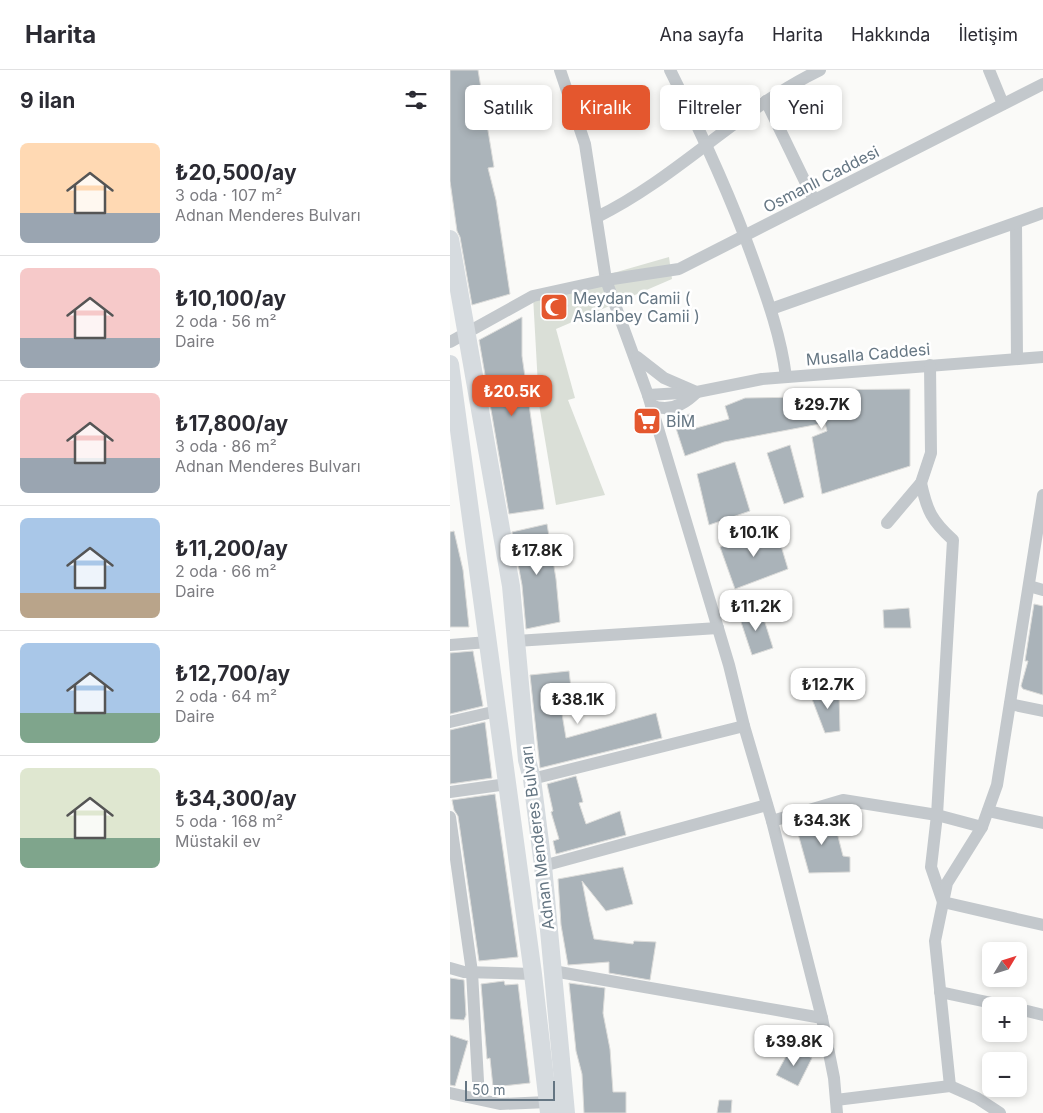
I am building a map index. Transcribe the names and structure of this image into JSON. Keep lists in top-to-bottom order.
{
  "streets": {
    "main road": ["Adnan Menderes Bulvarı"],
    "street": ["Osmanlı Caddesi", "Musalla Caddesi"]
  },
  "crossings": [
    ["Osmanlı Caddesi", "Adnan Menderes Bulvarı"]
  ],
  "places": {
    "mosque": ["Meydan Camii ( Aslanbey Camii )"],
    "supermarket": ["BİM"]
  },
  "scale_bar": "50 m",
  "north": "top right",
  "page": {
    "header": "Harita",
    "nav": [
      "Ana sayfa",
      "Harita",
      "Hakkında",
      "İletişim"
    ],
    "heading": "9 ilan",
    "chip": [
      "Satılık",
      "Kiralık",
      "Filtreler",
      "Yeni"
    ],
    "list": [
      {
        "name": "₺20,500/ay",
        "note": "3 oda · 107 m² · Adnan Menderes Bulvarı"
      },
      {
        "name": "₺10,100/ay",
        "note": "2 oda · 56 m² · Daire"
      },
      {
        "name": "₺17,800/ay",
        "note": "3 oda · 86 m² · Adnan Menderes Bulvarı"
      },
      {
        "name": "₺11,200/ay",
        "note": "2 oda · 66 m² · Daire"
      },
      {
        "name": "₺12,700/ay",
        "note": "2 oda · 64 m² · Daire"
      },
      {
        "name": "₺34,300/ay",
        "note": "5 oda · 168 m² · Müstakil ev"
      }
    ],
    "price": [
      "₺20.5K",
      "₺29.7K",
      "₺10.1K",
      "₺17.8K",
      "₺11.2K",
      "₺12.7K",
      "₺38.1K",
      "₺34.3K",
      "₺39.8K"
    ],
    "map_buttons": ["+", "−"],
    "scale": "50 m"
  }
}
